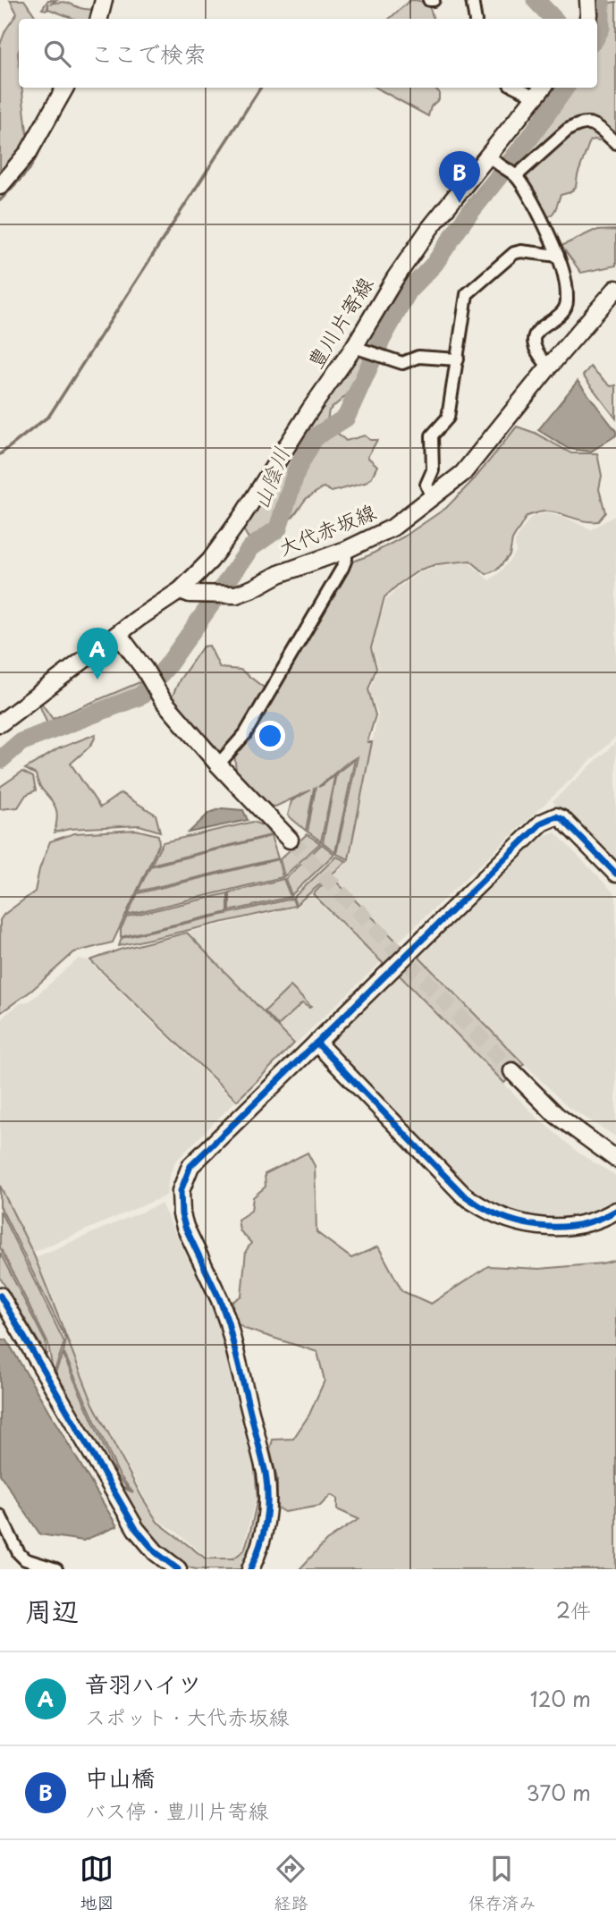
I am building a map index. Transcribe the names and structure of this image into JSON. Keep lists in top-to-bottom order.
{
  "streets": {
    "street": ["豊川片寄線", "大代赤坂線"]
  },
  "crossings": [
    ["豊川片寄線", "大代赤坂線"]
  ],
  "water": ["山陰川"],
  "page": {
    "search": "ここで検索",
    "pins": ["B", "A"],
    "heading": ["周辺", "2件"],
    "list": [
      {
        "mark": "A",
        "name": "音羽ハイツ",
        "note": "スポット · 大代赤坂線",
        "value": "120 m"
      },
      {
        "mark": "B",
        "name": "中山橋",
        "note": "バス停 · 豊川片寄線",
        "value": "370 m"
      }
    ],
    "nav": ["地図", "経路", "保存済み"]
  }
}
